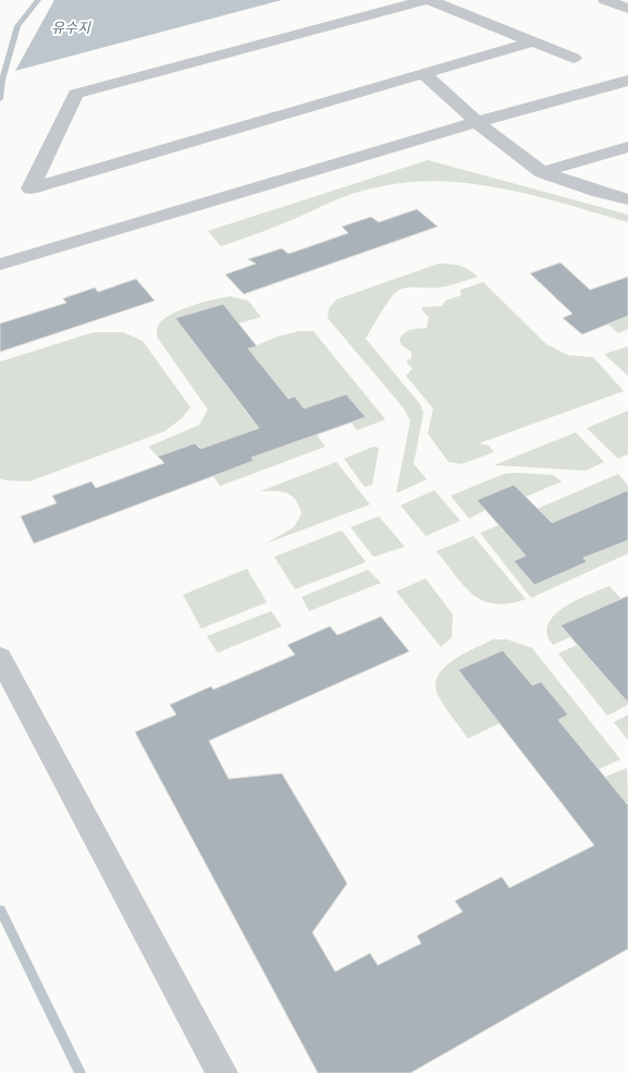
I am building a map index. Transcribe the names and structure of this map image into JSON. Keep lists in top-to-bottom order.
{
  "water": ["유수지"]
}
